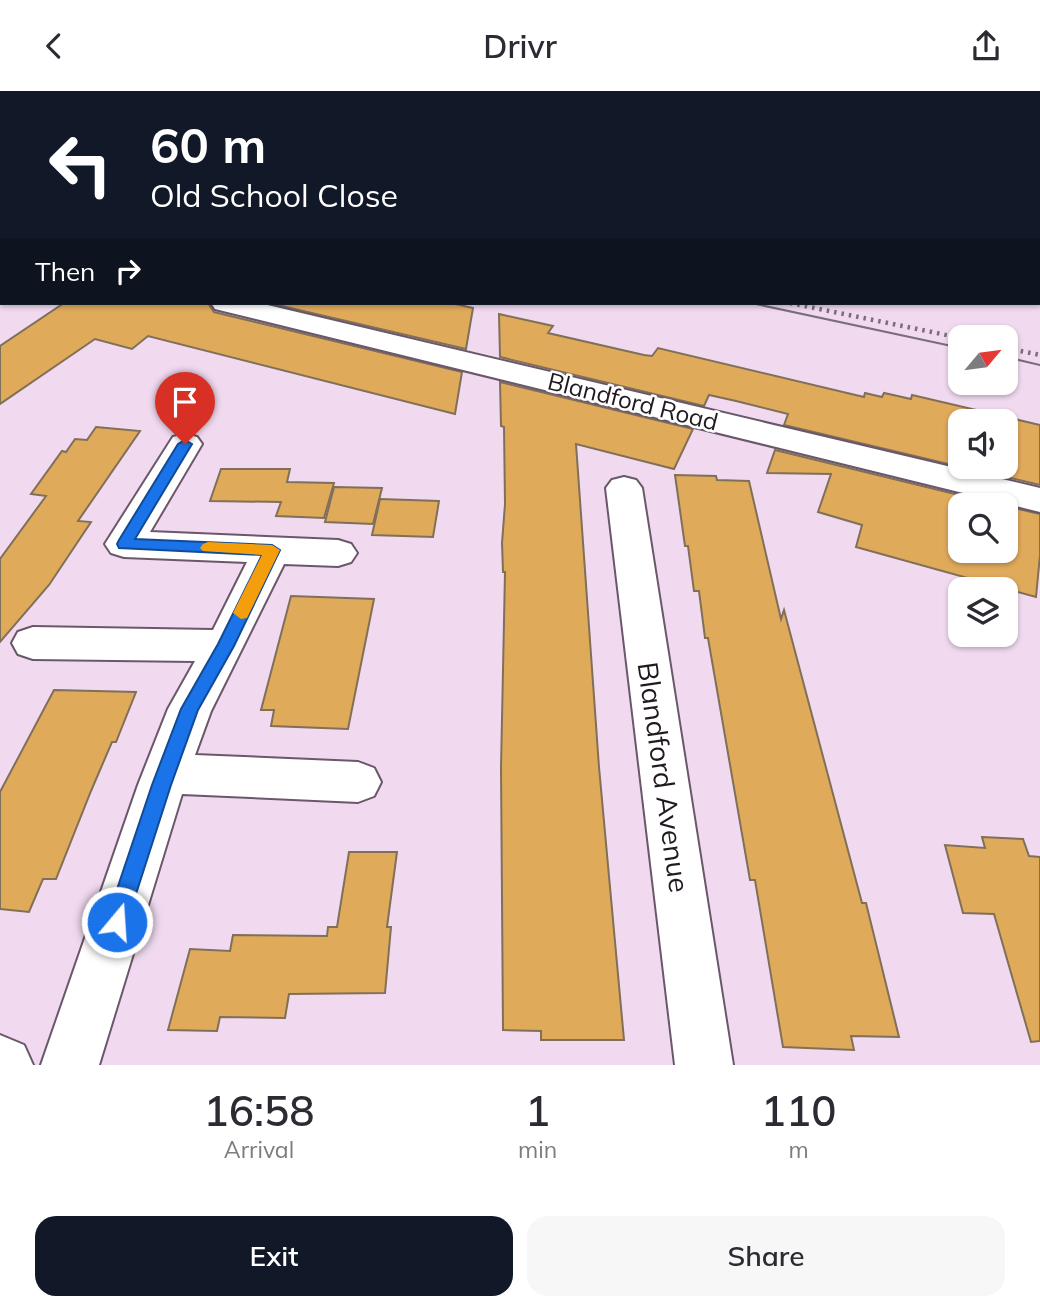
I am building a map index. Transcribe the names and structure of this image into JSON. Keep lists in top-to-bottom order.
{
  "streets": {
    "street": ["Blandford Road", "Blandford Avenue"]
  },
  "north": "top right",
  "page": {
    "header": "Drivr",
    "turn": ["60 m", "Old School Close"],
    "then": "Then",
    "eta": [
      "16:58",
      "Arrival",
      "1",
      "min",
      "110",
      "m"
    ],
    "buttons": ["Exit", "Share"]
  }
}
